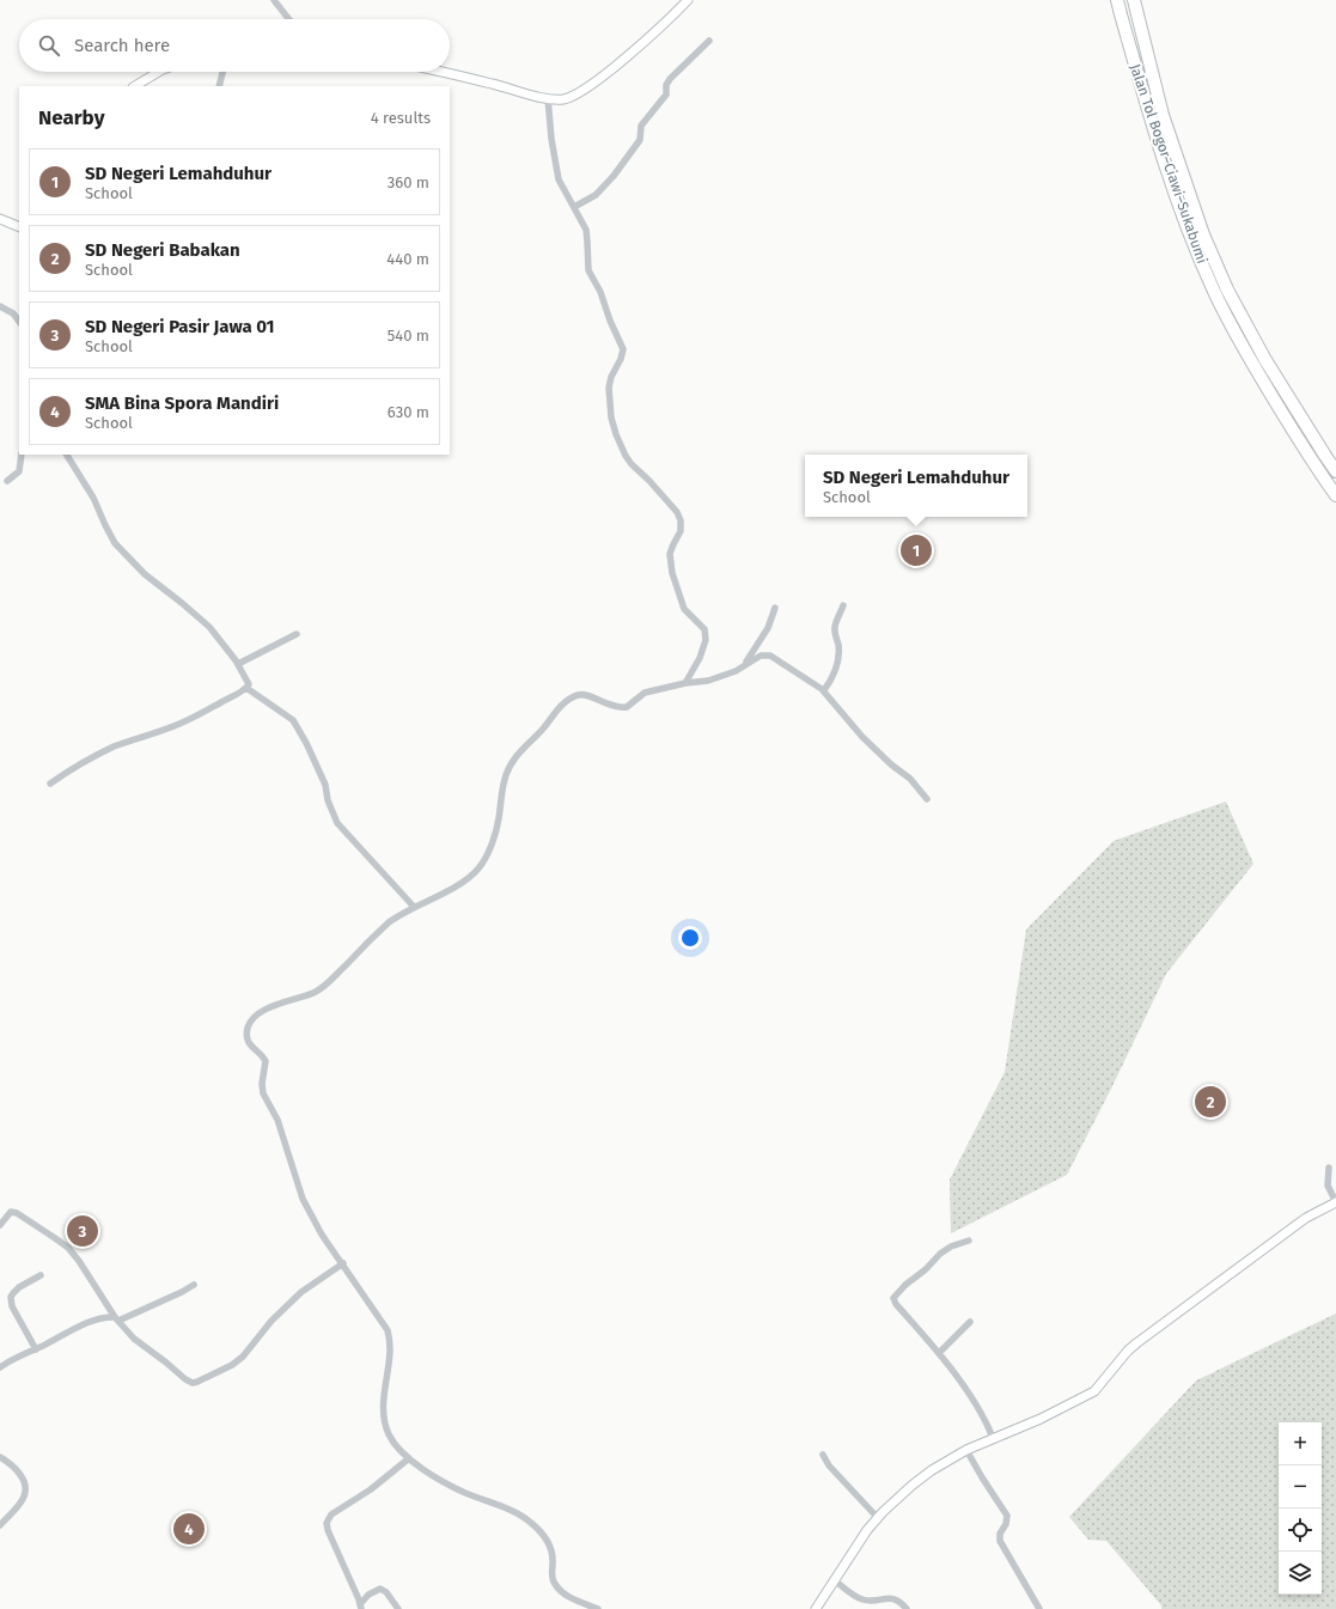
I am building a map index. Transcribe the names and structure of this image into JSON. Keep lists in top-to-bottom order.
{
  "streets": {
    "highway": ["Jalan Tol Bogor–Ciawi–Sukabumi"]
  },
  "page": {
    "search": "Search here",
    "heading": ["Nearby", "4 results"],
    "list": [
      {
        "mark": "1",
        "name": "SD Negeri Lemahduhur",
        "note": "School",
        "value": "360 m"
      },
      {
        "mark": "2",
        "name": "SD Negeri Babakan",
        "note": "School",
        "value": "440 m"
      },
      {
        "mark": "3",
        "name": "SD Negeri Pasir Jawa 01",
        "note": "School",
        "value": "540 m"
      },
      {
        "mark": "4",
        "name": "SMA Bina Spora Mandiri",
        "note": "School",
        "value": "630 m"
      }
    ],
    "popup": ["SD Negeri Lemahduhur", "School"],
    "pins": [
      "1",
      "2",
      "3",
      "4"
    ],
    "map_buttons": ["+", "−"]
  }
}
